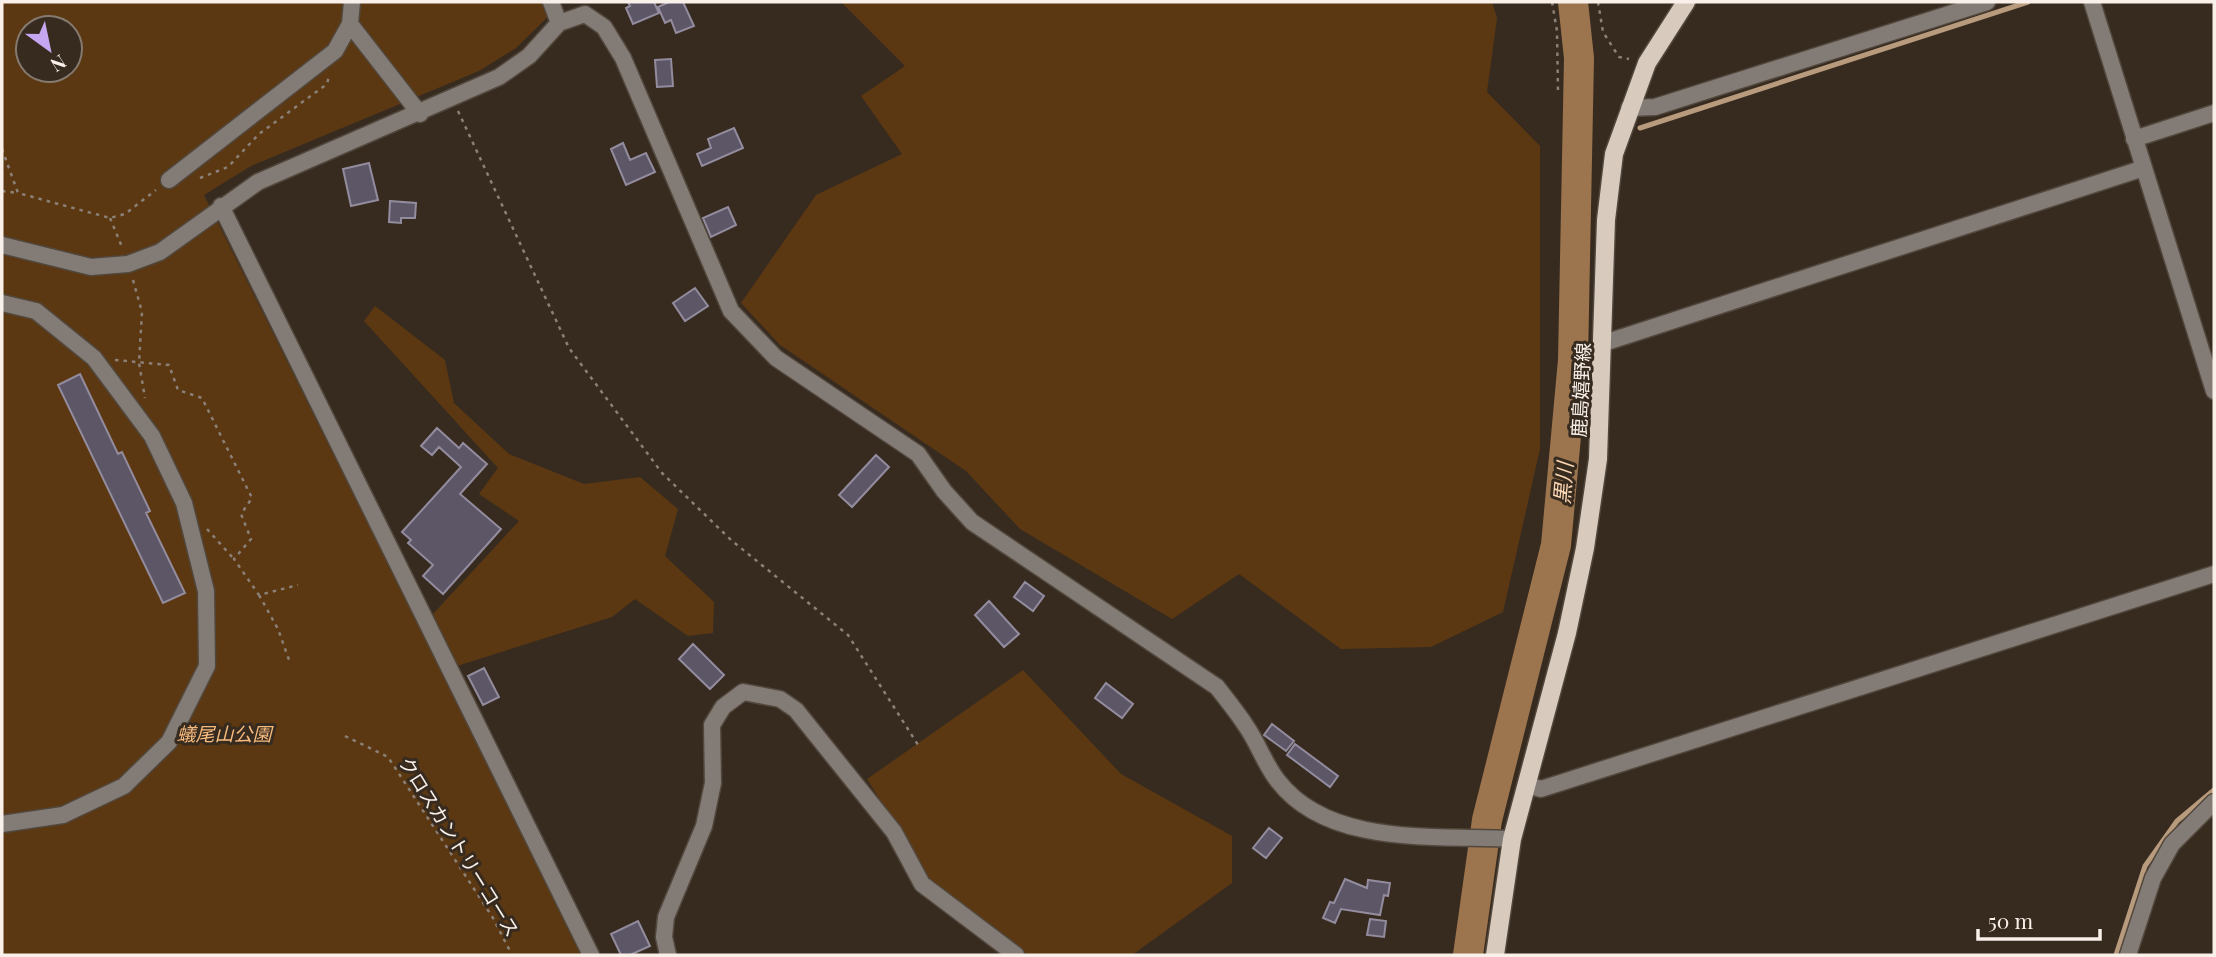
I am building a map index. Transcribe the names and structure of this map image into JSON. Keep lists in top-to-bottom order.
{
  "streets": {
    "main road": ["鹿島嬉野線"],
    "path": ["クロスカントリーコース"]
  },
  "water": ["黒川"],
  "parks": ["蟻尾山公園"],
  "scale_bar": "50 m",
  "north": "bottom right"
}
